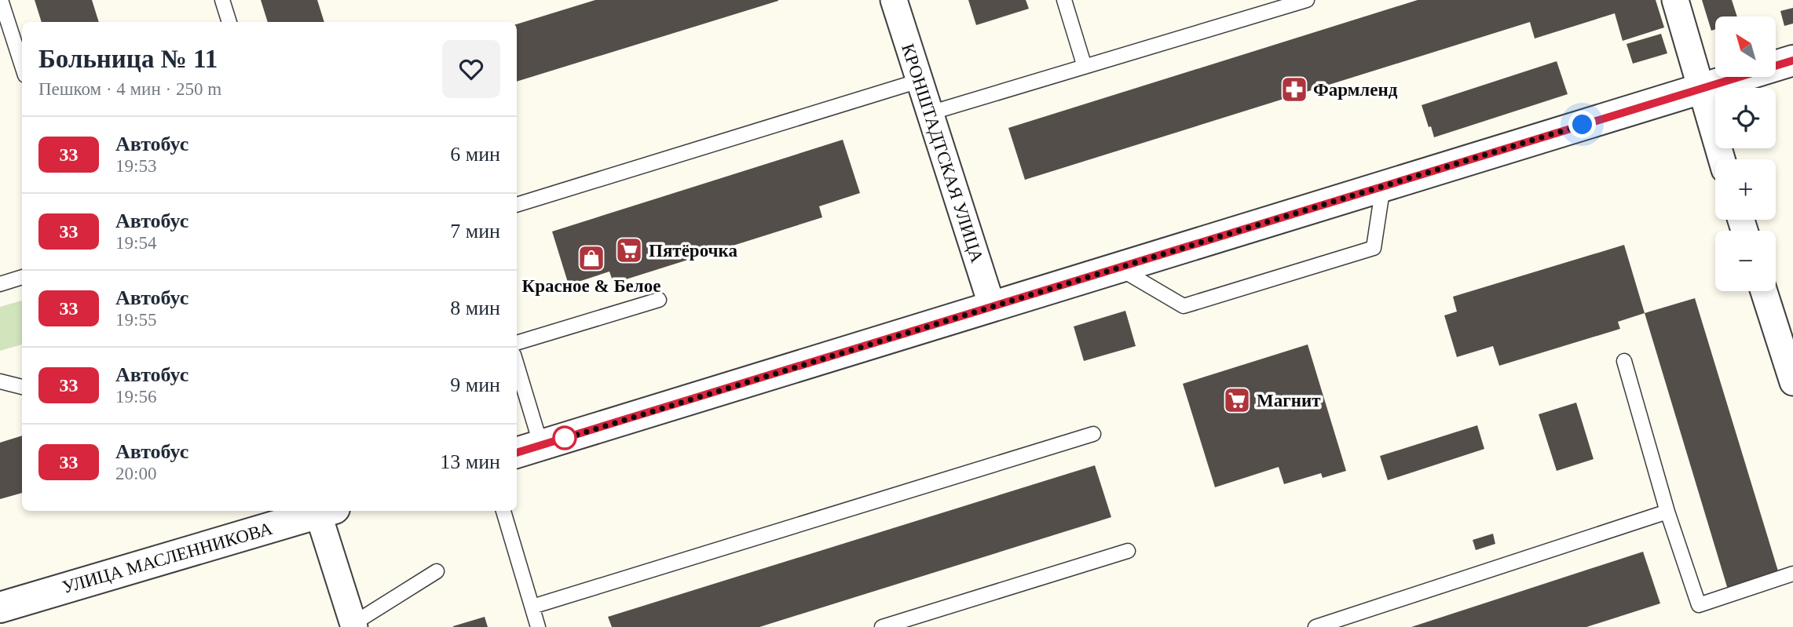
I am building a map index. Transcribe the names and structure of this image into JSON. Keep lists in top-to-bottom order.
{
  "streets": {
    "street": ["КРОНШТАДТСКАЯ УЛИЦА", "УЛИЦА МАСЛЕННИКОВА"]
  },
  "places": {
    "pharmacy": ["Фармленд"],
    "supermarket": ["Пятёрочка", "Магнит"],
    "shop": ["Красное & Белое"]
  },
  "lines": ["bus line 33"],
  "north": "top left",
  "page": {
    "map_buttons": ["+", "−"],
    "heading": ["Больница № 11", "Пешком · 4 мин · 250 m"],
    "list": [
      {
        "mark": "33",
        "name": "Автобус",
        "note": "19:53",
        "value": "6 мин"
      },
      {
        "mark": "33",
        "name": "Автобус",
        "note": "19:54",
        "value": "7 мин"
      },
      {
        "mark": "33",
        "name": "Автобус",
        "note": "19:55",
        "value": "8 мин"
      },
      {
        "mark": "33",
        "name": "Автобус",
        "note": "19:56",
        "value": "9 мин"
      },
      {
        "mark": "33",
        "name": "Автобус",
        "note": "20:00",
        "value": "13 мин"
      }
    ]
  }
}
